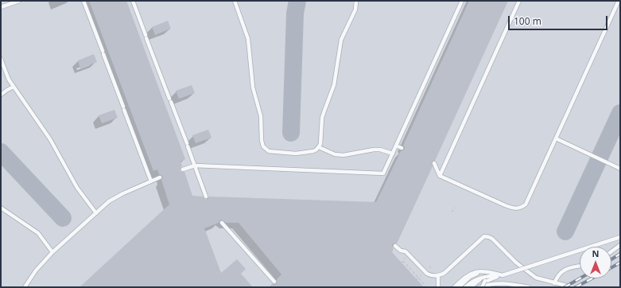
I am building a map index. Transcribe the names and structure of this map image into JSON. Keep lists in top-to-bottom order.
{
  "scale_bar": "100 m",
  "north": "top"
}
